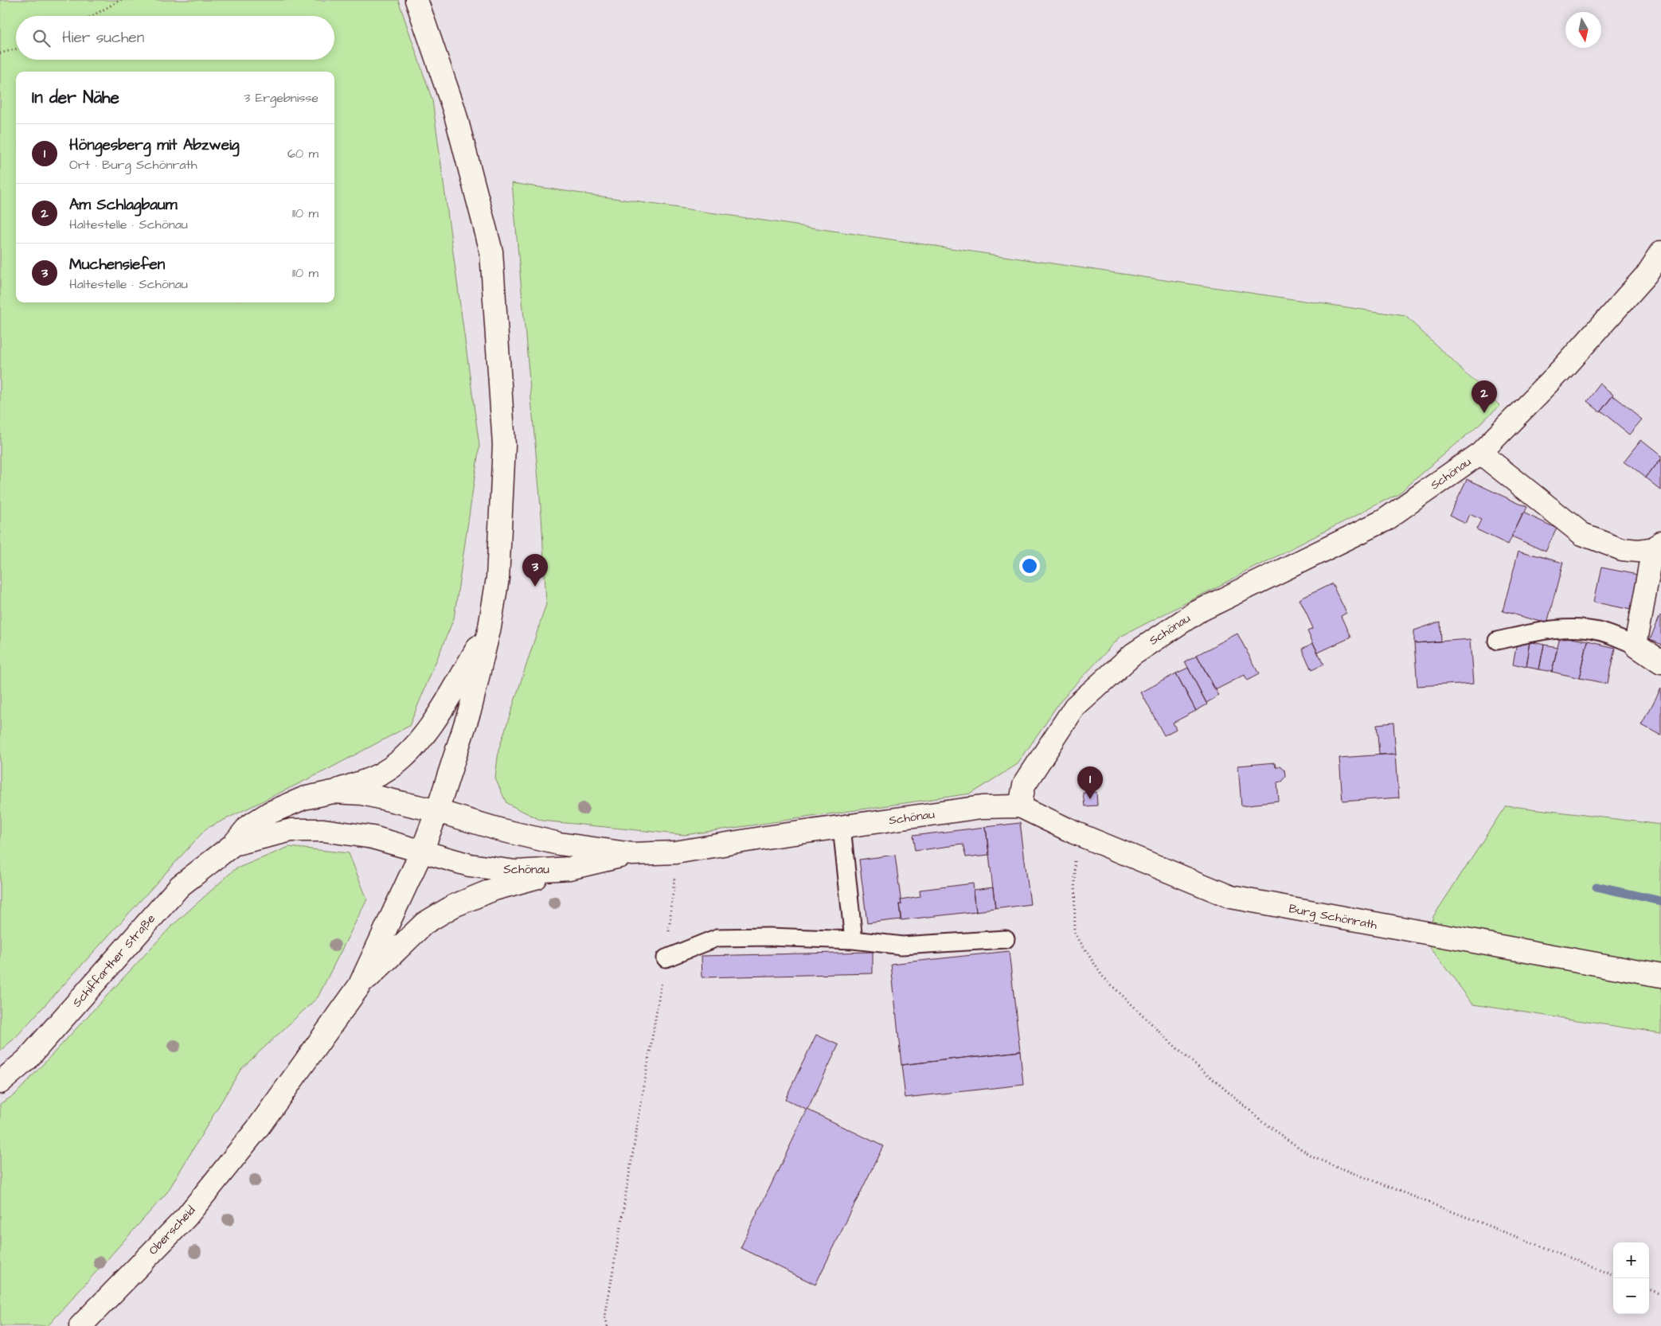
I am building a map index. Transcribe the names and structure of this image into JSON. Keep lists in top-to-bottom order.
{
  "streets": {
    "street": [
      "Schönau",
      "Burg Schönrath",
      "Schiffarther Straße",
      "Oberscheid"
    ]
  },
  "crossings": [
    ["Schönau", "Burg Schönrath"],
    ["Schönau", "Schiffarther Straße"]
  ],
  "north": "bottom",
  "page": {
    "search": "Hier suchen",
    "heading": ["In der Nähe", "3 Ergebnisse"],
    "list": [
      {
        "mark": "1",
        "name": "Höngesberg mit Abzweig",
        "note": "Ort · Burg Schönrath",
        "value": "60 m"
      },
      {
        "mark": "2",
        "name": "Am Schlagbaum",
        "note": "Haltestelle · Schönau",
        "value": "110 m"
      },
      {
        "mark": "3",
        "name": "Muchensiefen",
        "note": "Haltestelle · Schönau",
        "value": "110 m"
      }
    ],
    "pins": ["2", "3", "1"],
    "map_buttons": ["+", "−"]
  }
}
